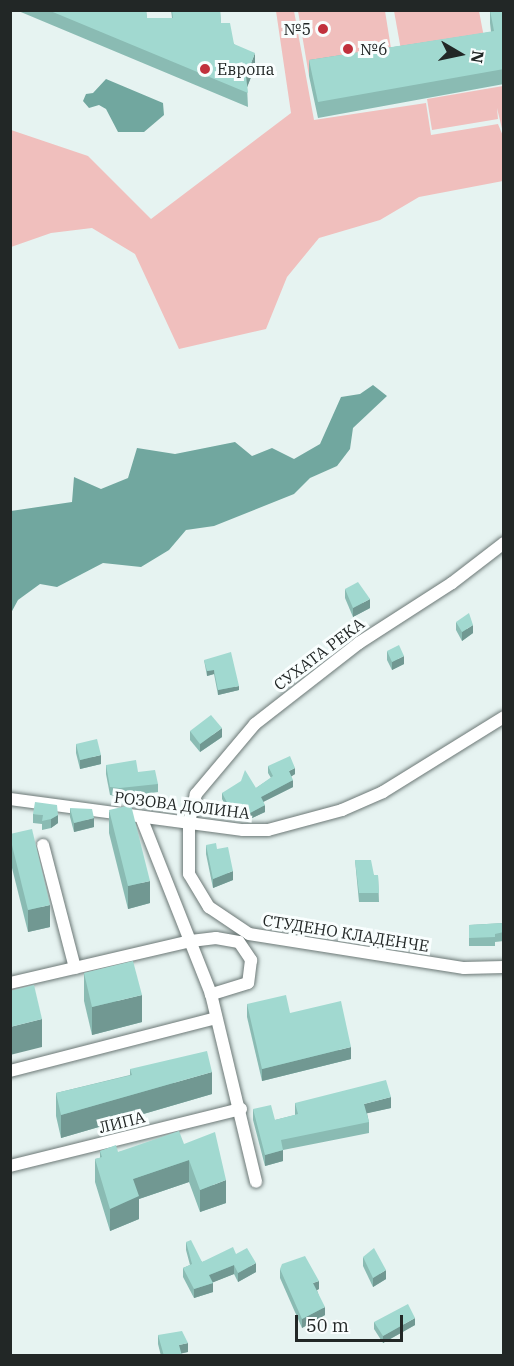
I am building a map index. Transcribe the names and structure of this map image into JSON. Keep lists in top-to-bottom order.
{
  "streets": {
    "street": [
      "СУХАТА РЕКА",
      "РОЗОВА ДОЛИНА",
      "СТУДЕНО КЛАДЕНЧЕ",
      "ЛИПА"
    ]
  },
  "crossings": [
    ["СУХАТА РЕКА", "РОЗОВА ДОЛИНА"],
    ["СУХАТА РЕКА", "СТУДЕНО КЛАДЕНЧЕ"],
    ["РОЗОВА ДОЛИНА", "СТУДЕНО КЛАДЕНЧЕ"]
  ],
  "places": ["№5", "№6", "Европа"],
  "scale_bar": "50 m",
  "north": "right"
}
